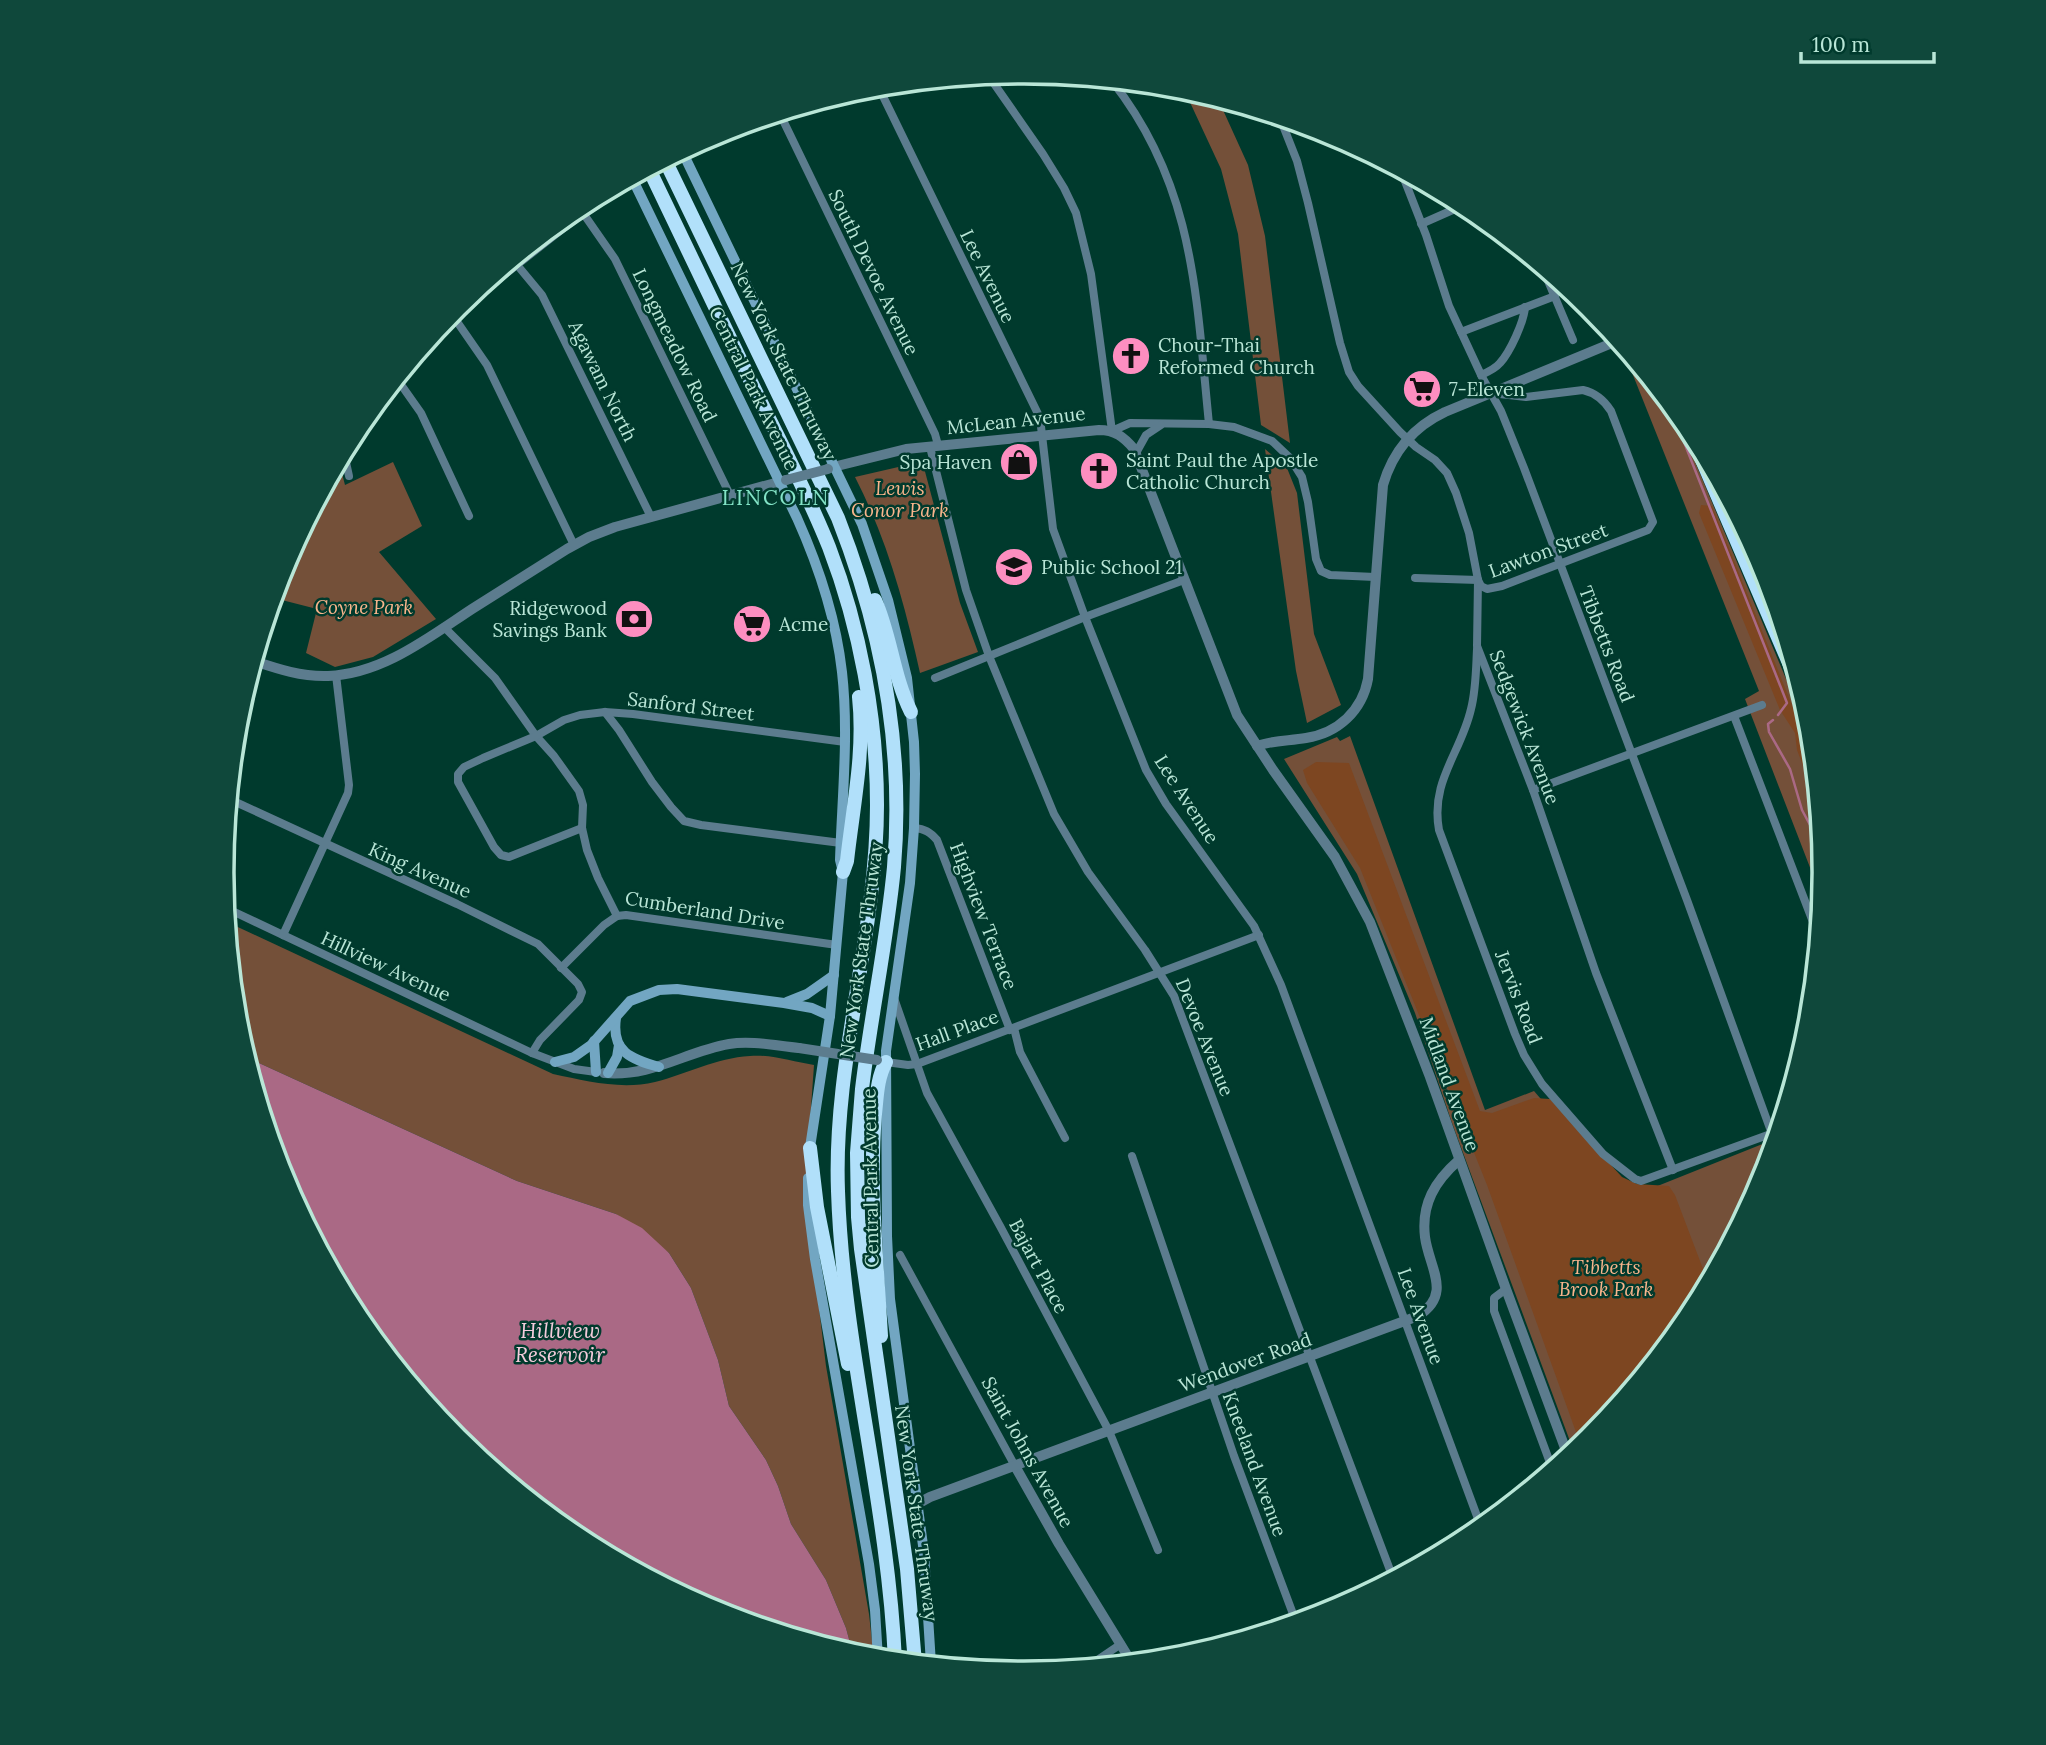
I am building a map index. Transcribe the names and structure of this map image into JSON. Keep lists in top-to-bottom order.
{
  "streets": {
    "highway": ["New York State Thruway"],
    "main road": ["Central Park Avenue"],
    "street": [
      "South Devoe Avenue",
      "Lee Avenue",
      "Longmeadow Road",
      "Agawam North",
      "McLean Avenue",
      "Lawton Street",
      "Tibbetts Road",
      "Sanford Street",
      "Sedgewick Avenue",
      "King Avenue",
      "Cumberland Drive",
      "Highview Terrace",
      "Hillview Avenue",
      "Jervis Road",
      "Hall Place",
      "Devoe Avenue",
      "Midland Avenue",
      "Bajart Place",
      "Wendover Road",
      "Saint Johns Avenue",
      "Kneeland Avenue"
    ]
  },
  "crossings": [
    ["South Devoe Avenue", "McLean Avenue"],
    ["South Devoe Avenue", "Devoe Avenue"],
    ["Lee Avenue", "McLean Avenue"],
    ["Lee Avenue", "Hall Place"],
    ["Lee Avenue", "Wendover Road"],
    ["Longmeadow Road", "McLean Avenue"],
    ["Agawam North", "McLean Avenue"],
    ["Central Park Avenue", "McLean Avenue"],
    ["Central Park Avenue", "Sanford Street"],
    ["Central Park Avenue", "Cumberland Drive"],
    ["Central Park Avenue", "Highview Terrace"],
    ["Central Park Avenue", "Hall Place"],
    ["Central Park Avenue", "Bajart Place"],
    ["Central Park Avenue", "Wendover Road"],
    ["McLean Avenue", "Cumberland Drive"],
    ["McLean Avenue", "Devoe Avenue"],
    ["McLean Avenue", "Midland Avenue"],
    ["Lawton Street", "Tibbetts Road"],
    ["Lawton Street", "Sedgewick Avenue"],
    ["Sanford Street", "Cumberland Drive"],
    ["Sedgewick Avenue", "Jervis Road"],
    ["King Avenue", "Hillview Avenue"],
    ["King Avenue", "Hall Place"],
    ["Highview Terrace", "Hall Place"],
    ["Hillview Avenue", "Hall Place"],
    ["Hall Place", "Devoe Avenue"],
    ["Hall Place", "Bajart Place"],
    ["Devoe Avenue", "Wendover Road"],
    ["Midland Avenue", "Wendover Road"],
    ["Bajart Place", "Wendover Road"],
    ["Wendover Road", "Saint Johns Avenue"],
    ["Wendover Road", "Kneeland Avenue"]
  ],
  "districts": ["LINCOLN"],
  "water": ["Hillview Reservoir"],
  "parks": ["Lewis Conor Park", "Coyne Park", "Tibbetts Brook Park"],
  "places": {
    "church": ["Chour-Thai Reformed Church", "Saint Paul the Apostle Catholic Church"],
    "supermarket": ["7-Eleven", "Acme"],
    "shop": ["Spa Haven"],
    "school or university": ["Public School 21"],
    "bank": ["Ridgewood Savings Bank"]
  },
  "scale_bar": "100 m"
}
